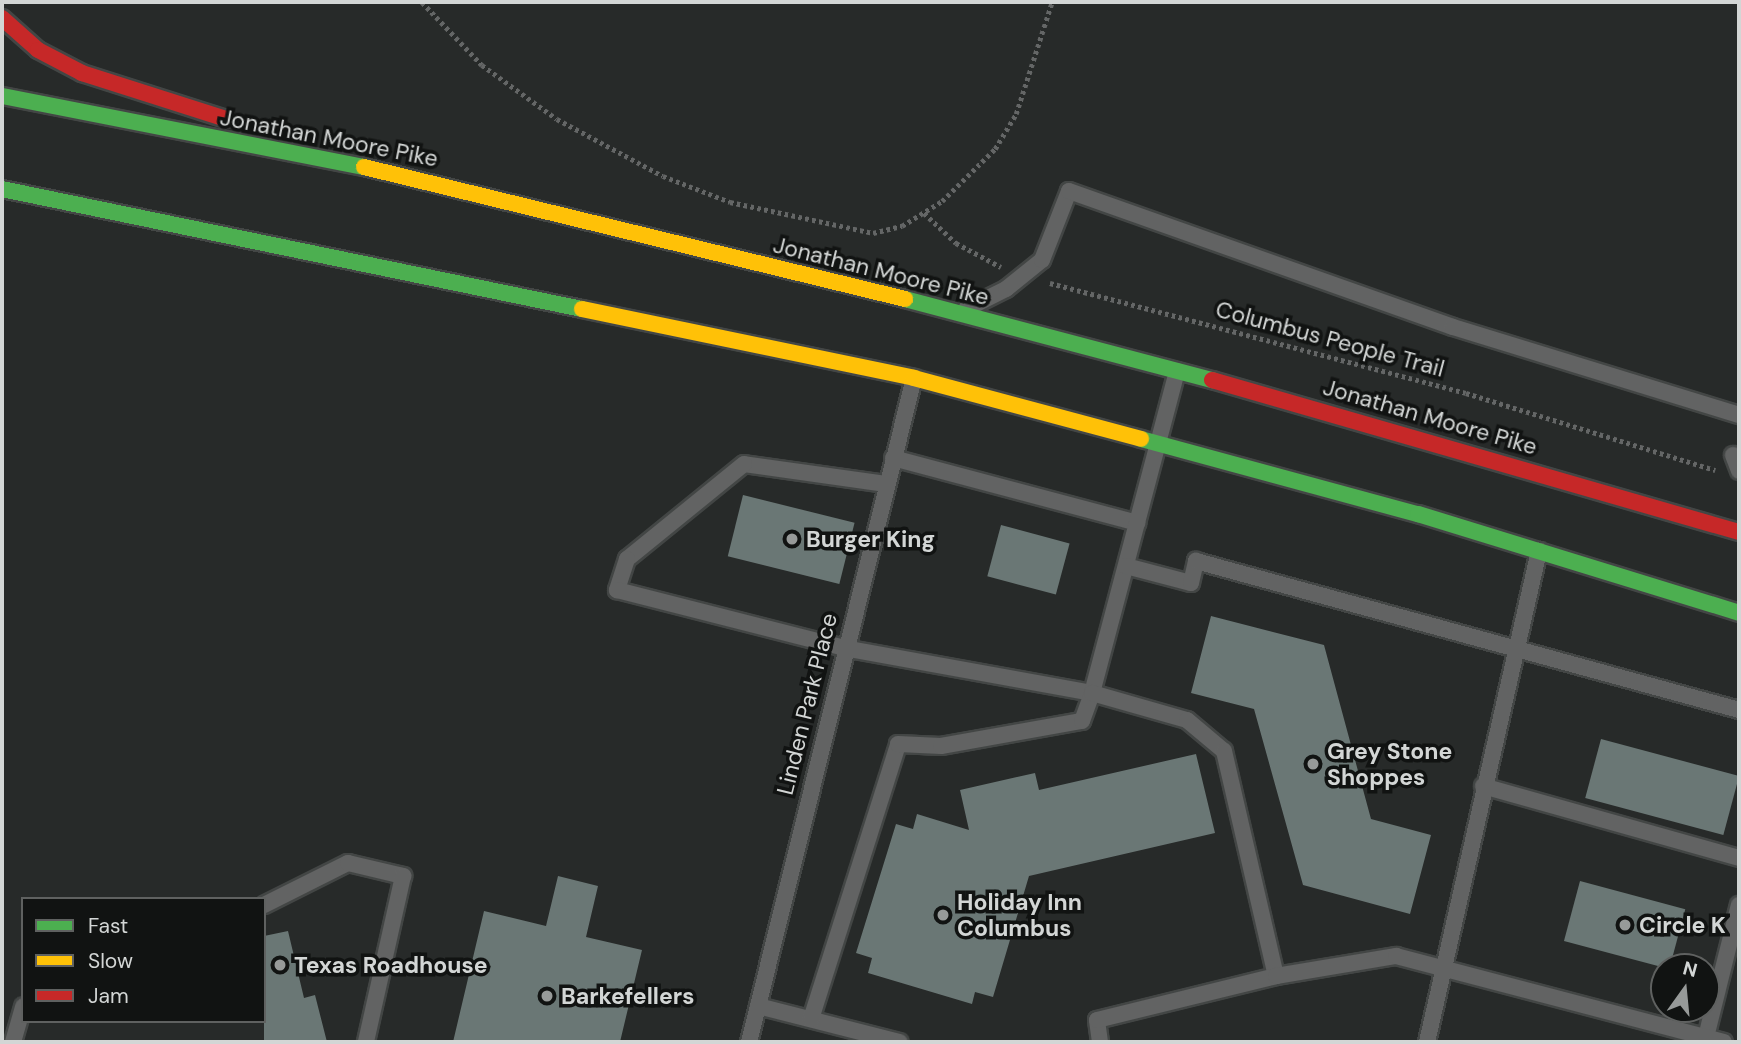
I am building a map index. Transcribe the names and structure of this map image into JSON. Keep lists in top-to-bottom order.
{
  "streets": {
    "highway": ["Jonathan Moore Pike"],
    "lane": ["Linden Park Place"],
    "path": ["Columbus People Trail"]
  },
  "places": [
    "Burger King",
    "Grey Stone Shoppes",
    "Holiday Inn Columbus",
    "Circle K",
    "Texas Roadhouse",
    "Barkefellers"
  ],
  "legend": ["Fast", "Slow", "Jam"],
  "north": "top"
}
